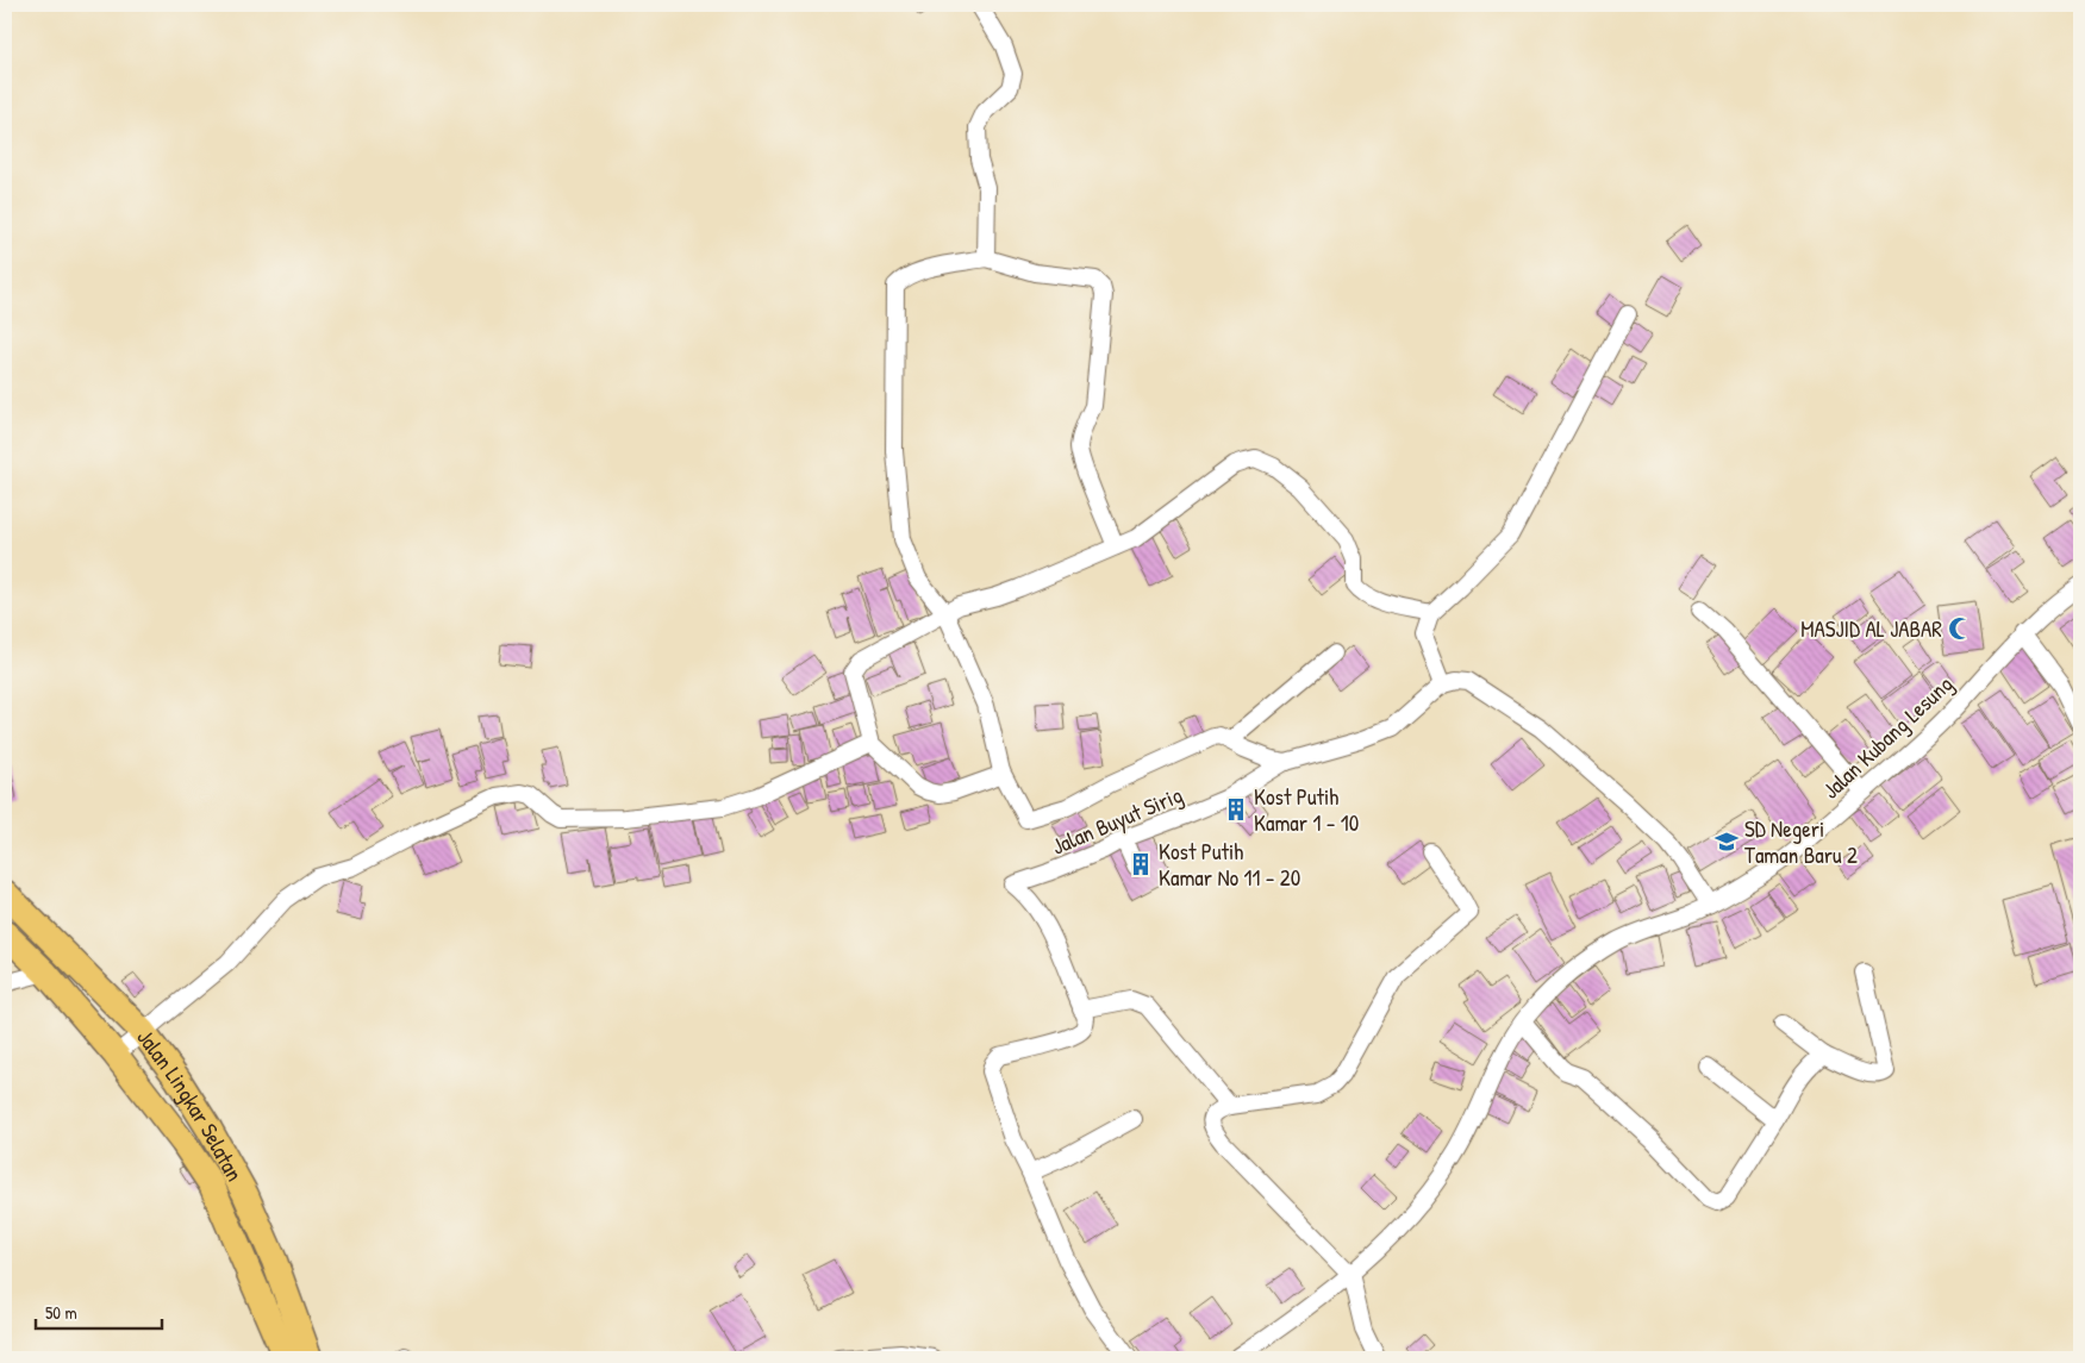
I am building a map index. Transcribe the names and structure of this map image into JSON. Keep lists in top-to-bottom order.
{
  "streets": {
    "highway": ["Jalan Lingkar Selatan"],
    "street": ["Jalan Kubang Lesung", "Jalan Buyut Sirig"]
  },
  "places": {
    "mosque": ["MASJID AL JABAR"],
    "building": ["Kost Putih Kamar 1 - 10", "Kost Putih Kamar No 11 - 20"],
    "school or university": ["SD Negeri Taman Baru 2"]
  },
  "scale_bar": "50 m"
}
